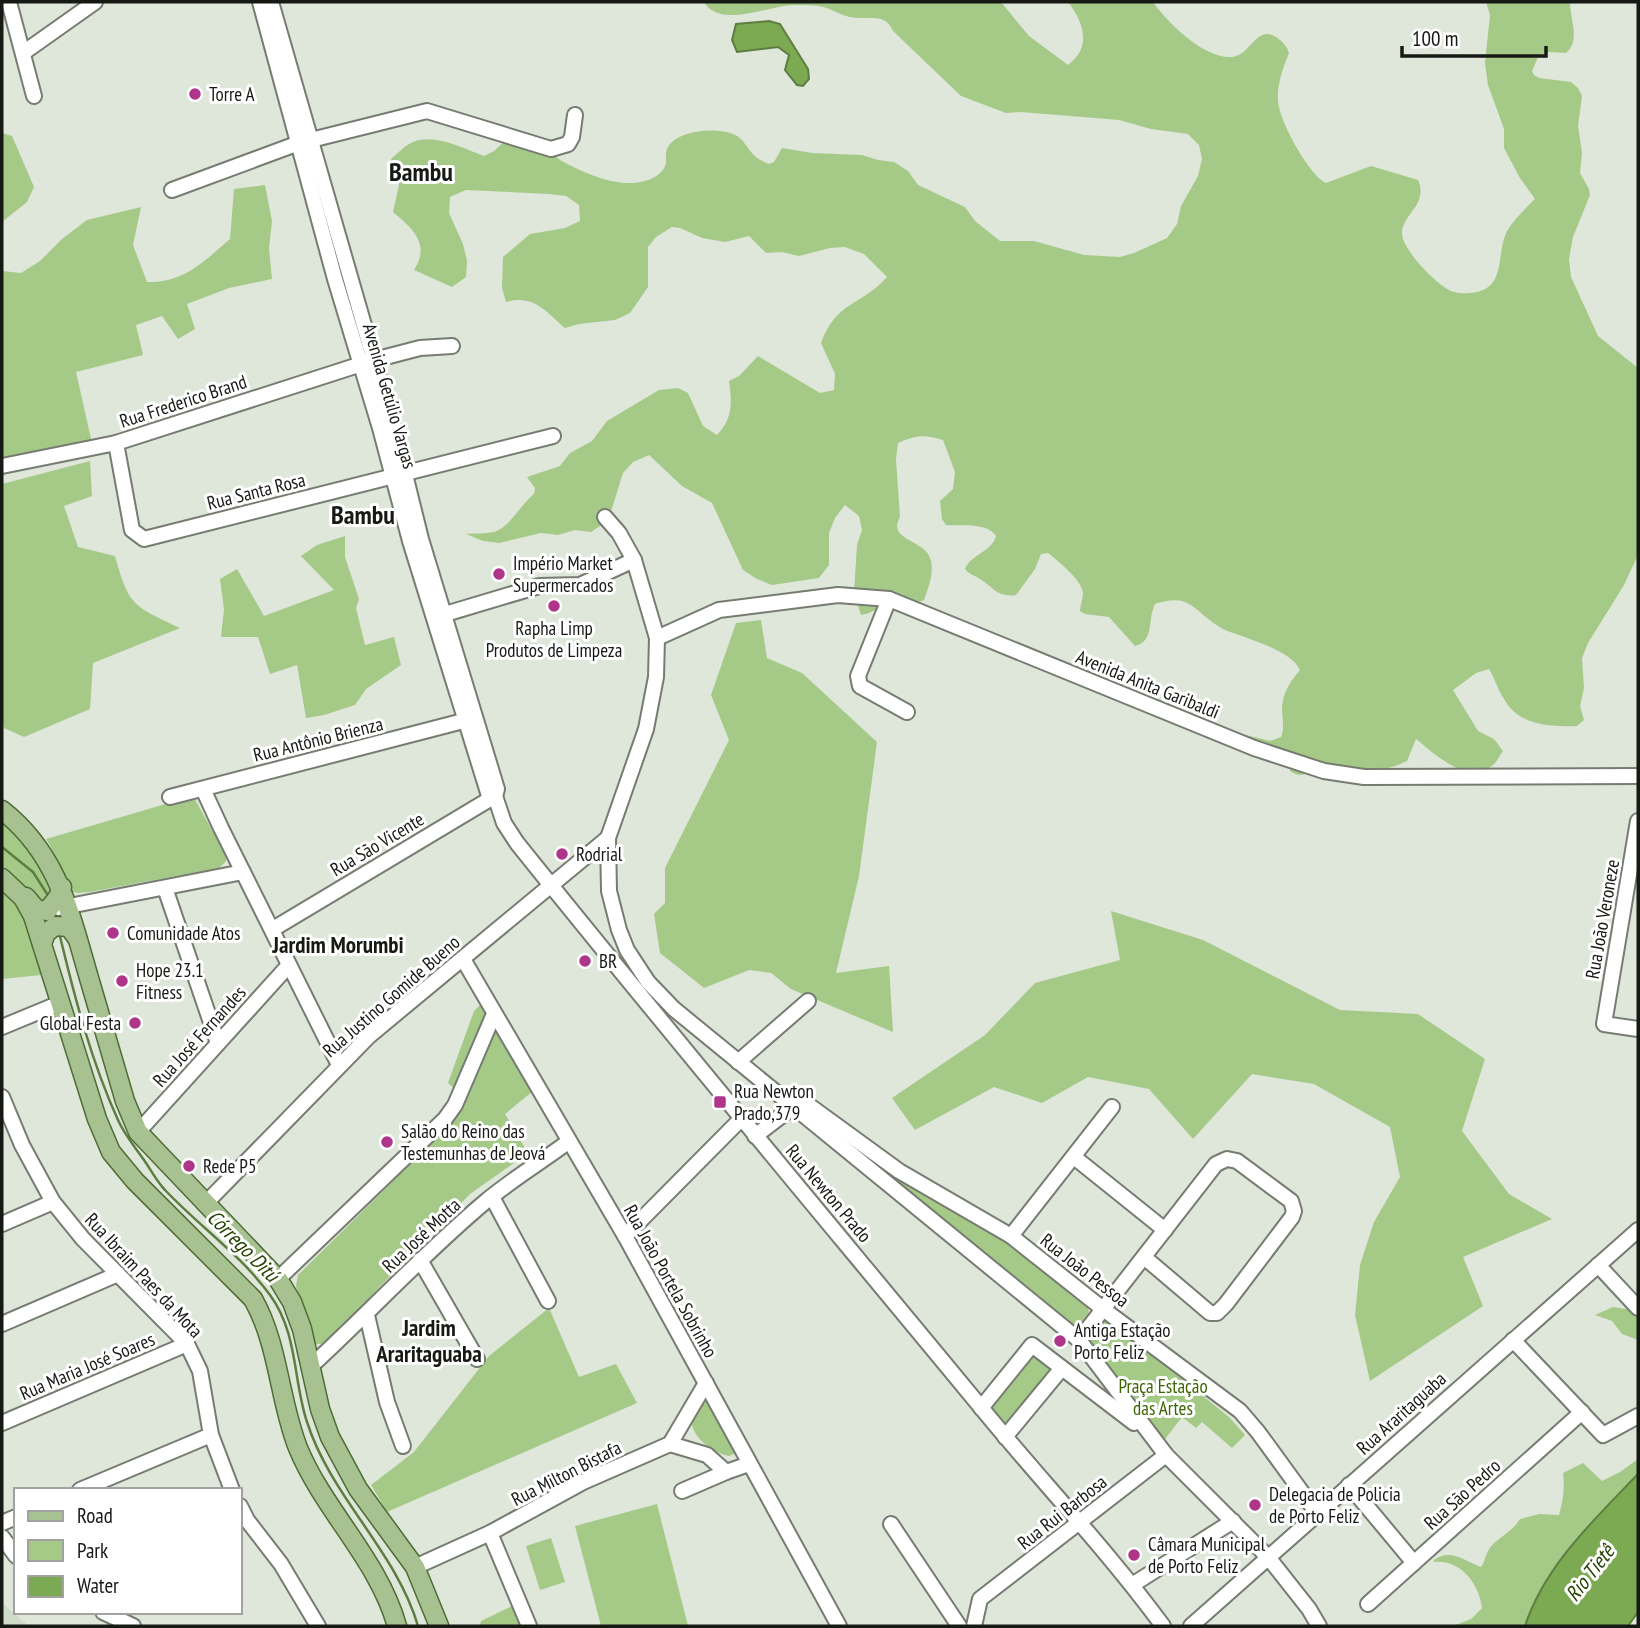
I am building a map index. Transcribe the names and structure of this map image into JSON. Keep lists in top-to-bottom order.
{
  "streets": {
    "street": [
      "Avenida Getúlio Vargas",
      "Rua Frederico Brand",
      "Rua Santa Rosa",
      "Avenida Anita Garibaldi",
      "Rua Antônio Brienza",
      "Rua São Vicente",
      "Rua João Veroneze",
      "Rua Justino Gomide Bueno",
      "Rua José Fernandes",
      "Rua Newton Prado",
      "Rua José Motta",
      "Rua João Pessoa",
      "Rua Ibraim Paes da Mota",
      "Rua João Portela Sobrinho",
      "Rua Maria José Soares",
      "Rua Araritaguaba",
      "Rua Milton Bistafa",
      "Rua São Pedro",
      "Rua Rui Barbosa"
    ]
  },
  "crossings": [
    ["Avenida Getúlio Vargas", "Rua Frederico Brand"],
    ["Avenida Getúlio Vargas", "Rua Santa Rosa"],
    ["Avenida Getúlio Vargas", "Rua Antônio Brienza"],
    ["Avenida Getúlio Vargas", "Rua São Vicente"],
    ["Avenida Getúlio Vargas", "Rua Justino Gomide Bueno"],
    ["Avenida Getúlio Vargas", "Rua Newton Prado"],
    ["Rua Frederico Brand", "Rua Santa Rosa"],
    ["Rua Justino Gomide Bueno", "Rua Newton Prado"],
    ["Rua Justino Gomide Bueno", "Rua João Portela Sobrinho"],
    ["Rua Newton Prado", "Rua Rui Barbosa"],
    ["Rua José Motta", "Rua João Portela Sobrinho"],
    ["Rua João Pessoa", "Rua Araritaguaba"],
    ["Rua Ibraim Paes da Mota", "Rua Maria José Soares"]
  ],
  "districts": [
    "Bambu",
    "Bambu",
    "Jardim Morumbi",
    "Jardim Araritaguaba"
  ],
  "water": ["Córrego Ditú", "Rio Tietê"],
  "parks": ["Praça Estação das Artes"],
  "places": {
    "other": [
      "Torre A",
      "Império Market Supermercados",
      "Rapha Limp Produtos de Limpeza",
      "Rodrial",
      "Comunidade Atos",
      "BR",
      "Hope 23.1 Fitness",
      "Global Festa",
      "Salão do Reino das Testemunhas de Jeová",
      "Rede P5",
      "Antiga Estação Porto Feliz",
      "Delegacia de Policia de Porto Feliz",
      "Câmara Municipal de Porto Feliz"
    ],
    "transit": ["Rua Newton Prado,379"]
  },
  "legend": ["Road", "Park", "Water"],
  "scale_bar": "100 m"
}
